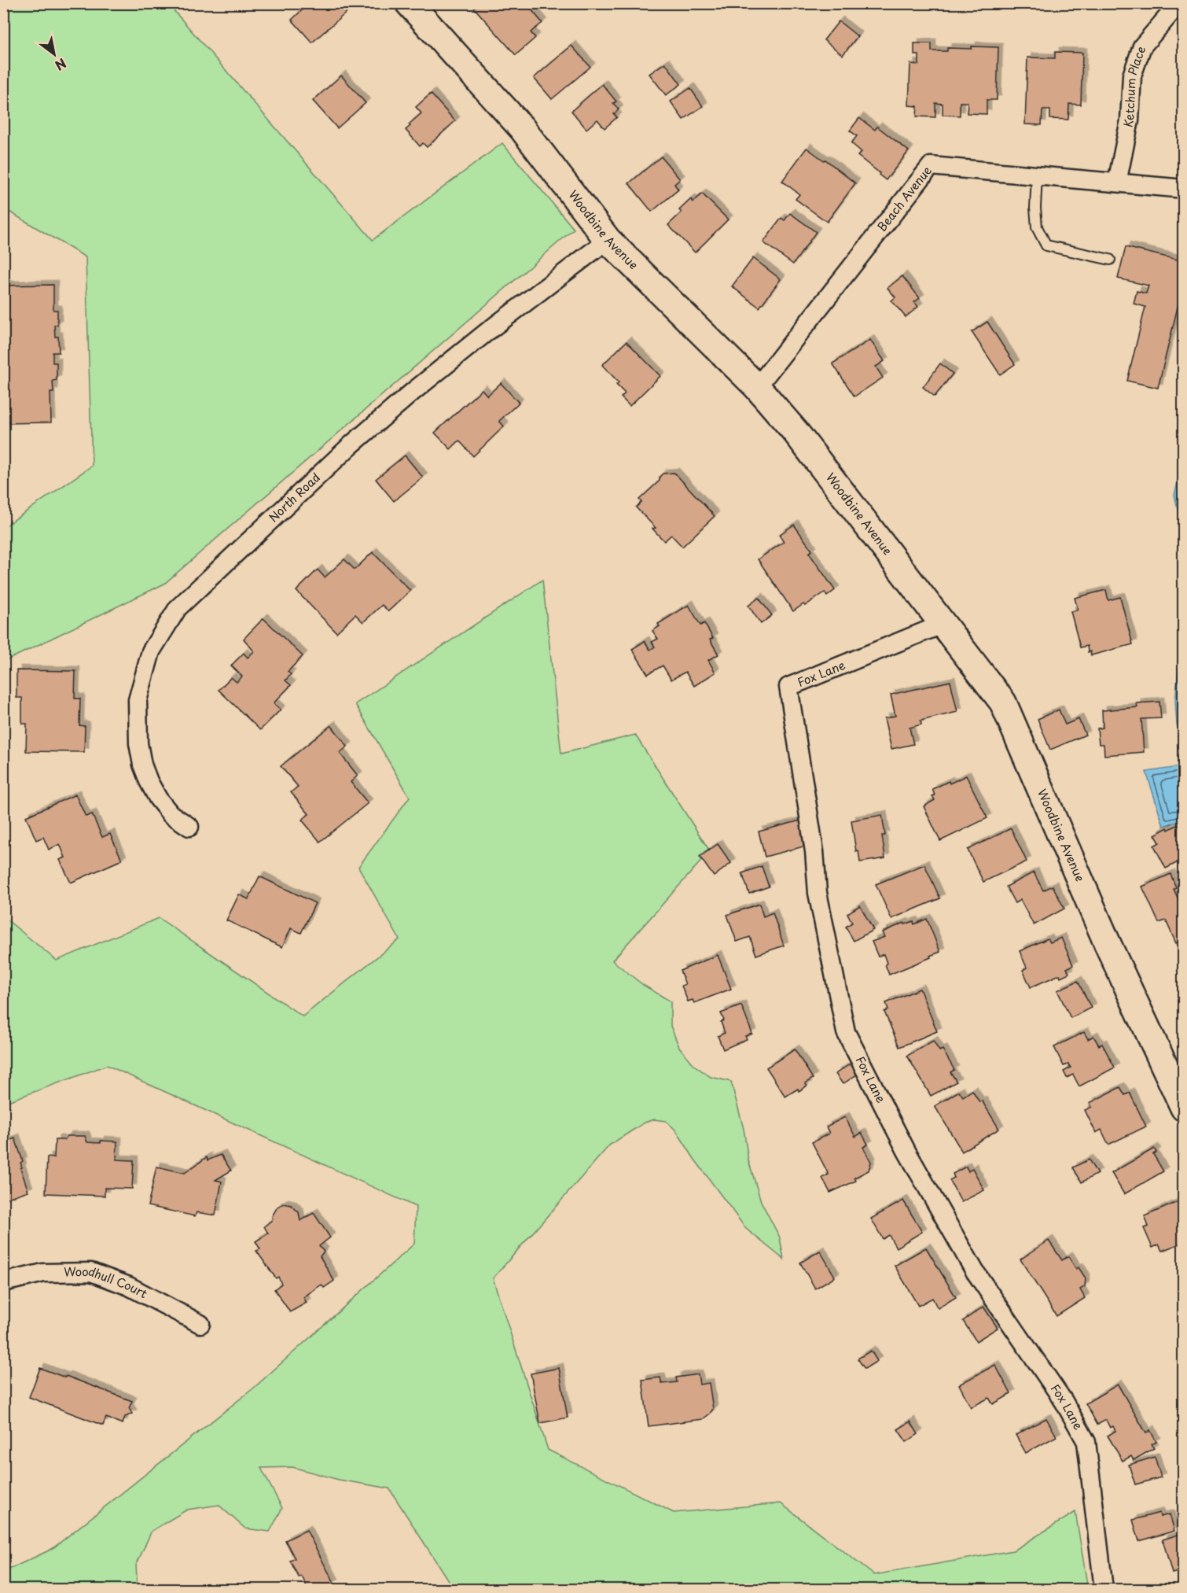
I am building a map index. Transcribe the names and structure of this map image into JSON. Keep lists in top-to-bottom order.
{
  "streets": {
    "main road": ["Woodbine Avenue"],
    "street": [
      "Ketchum Place",
      "Beach Avenue",
      "North Road",
      "Fox Lane",
      "Woodhull Court"
    ]
  },
  "crossings": [
    ["Ketchum Place", "Beach Avenue"],
    ["Beach Avenue", "Woodbine Avenue"],
    ["Woodbine Avenue", "North Road"],
    ["Woodbine Avenue", "Fox Lane"]
  ],
  "north": "bottom right"
}
